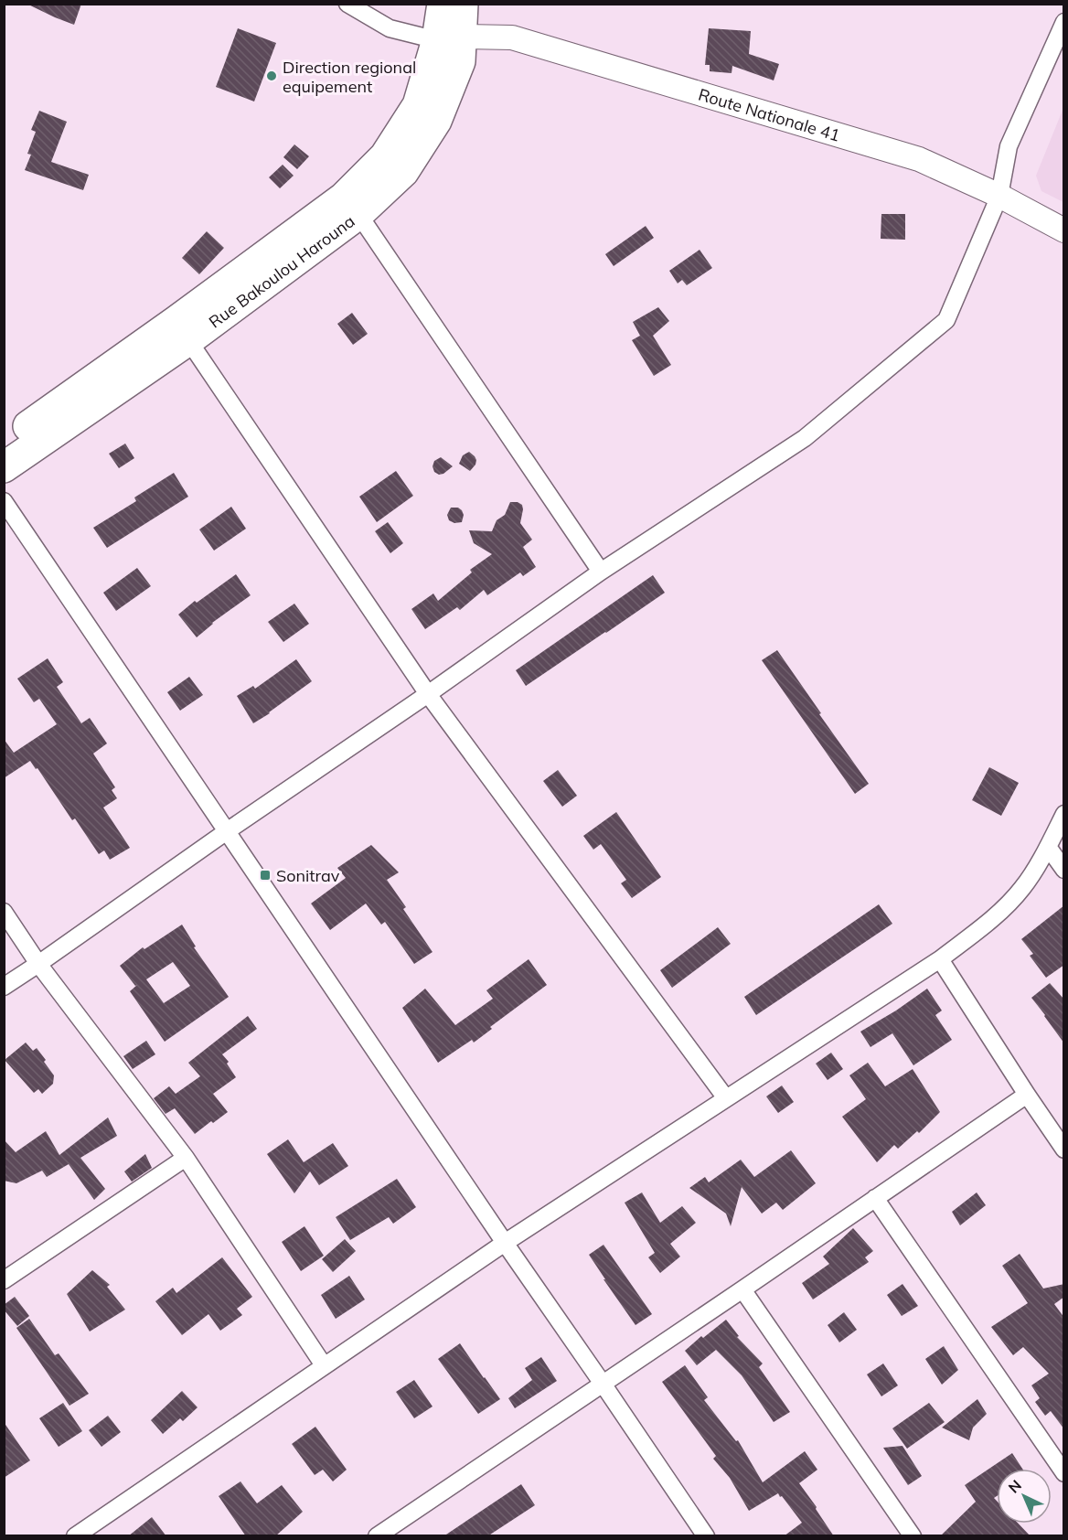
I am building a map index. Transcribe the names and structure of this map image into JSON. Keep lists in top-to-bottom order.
{
  "streets": {
    "highway": ["Rue Bakoulou Harouna"],
    "street": ["Route Nationale 41"]
  },
  "crossings": [
    ["Route Nationale 41", "Rue Bakoulou Harouna"]
  ],
  "places": {
    "other": ["Direction regional equipement"],
    "transit": ["Sonitrav"]
  },
  "north": "top left"
}
